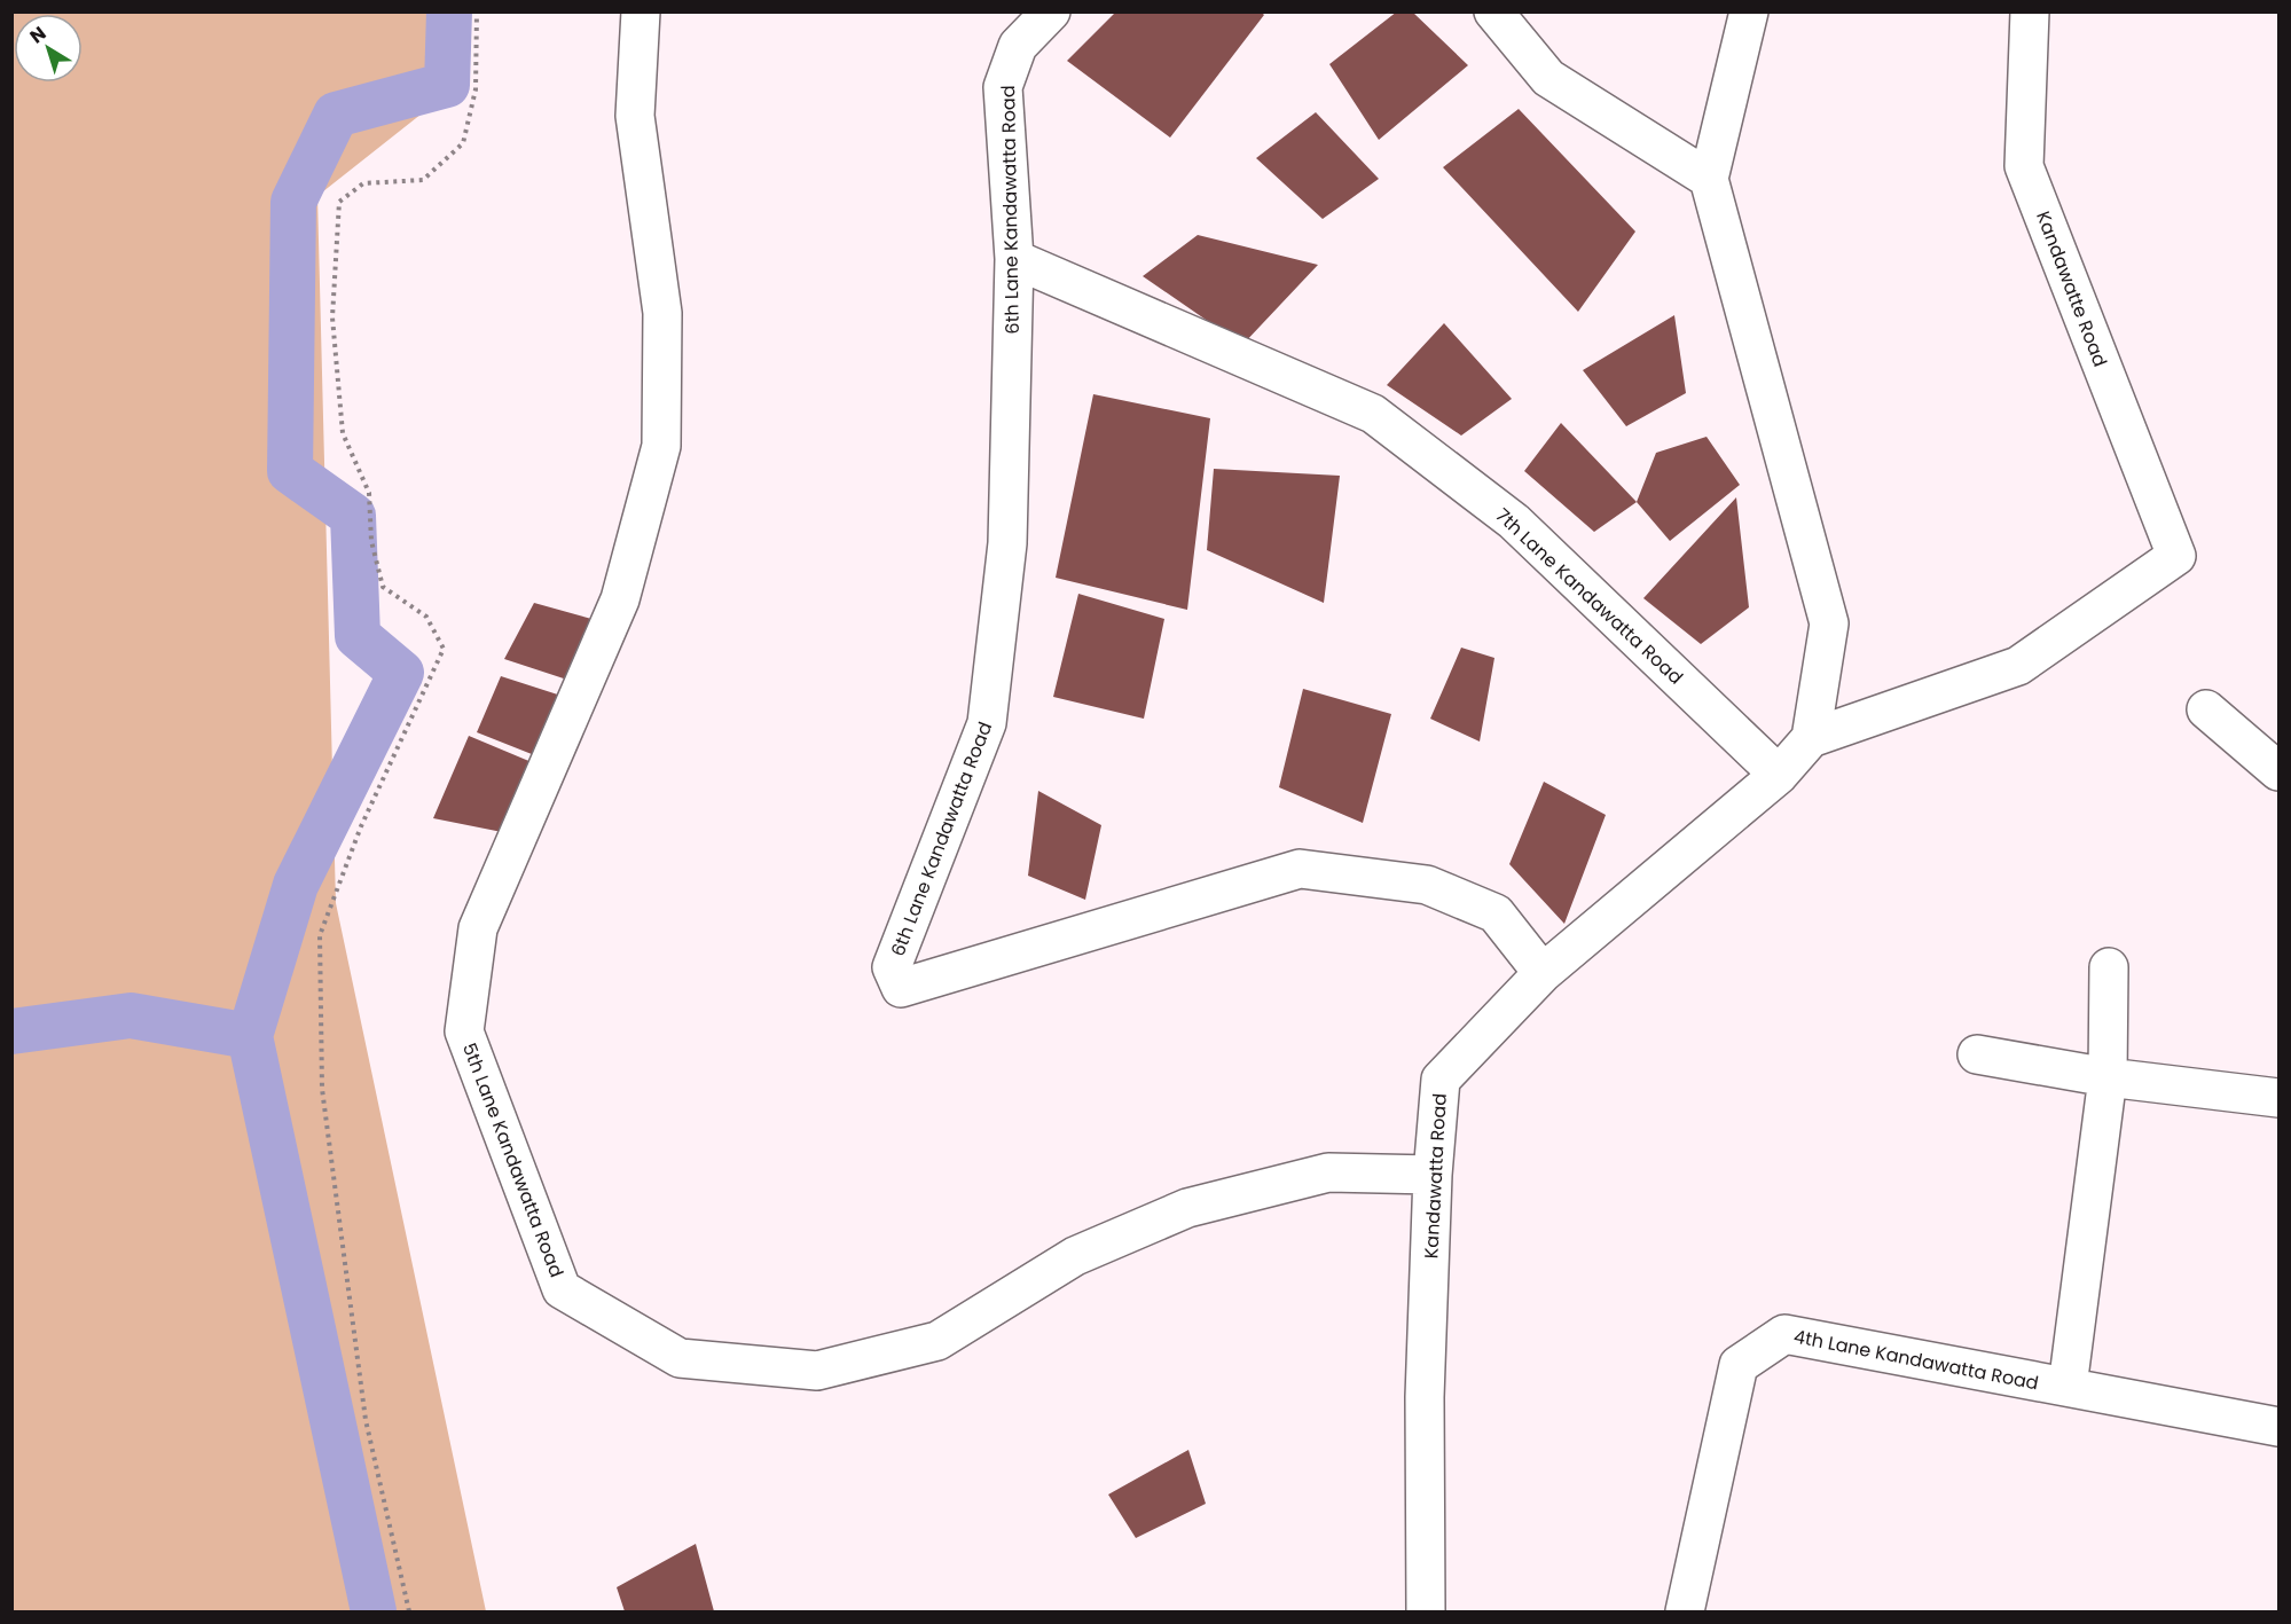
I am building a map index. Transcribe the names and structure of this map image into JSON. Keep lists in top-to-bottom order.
{
  "streets": {
    "street": [
      "6th Lane Kandawatta Road",
      "Kandawatte Road",
      "7th Lane Kandawatta Road",
      "5th Lane Kandawatta Road",
      "Kandawatta Road",
      "4th Lane Kandawatta Road"
    ]
  },
  "crossings": [
    ["6th Lane Kandawatta Road", "7th Lane Kandawatta Road"],
    ["6th Lane Kandawatta Road", "Kandawatta Road"],
    ["Kandawatte Road", "Kandawatta Road"],
    ["7th Lane Kandawatta Road", "Kandawatta Road"],
    ["5th Lane Kandawatta Road", "Kandawatta Road"]
  ],
  "north": "top left"
}
